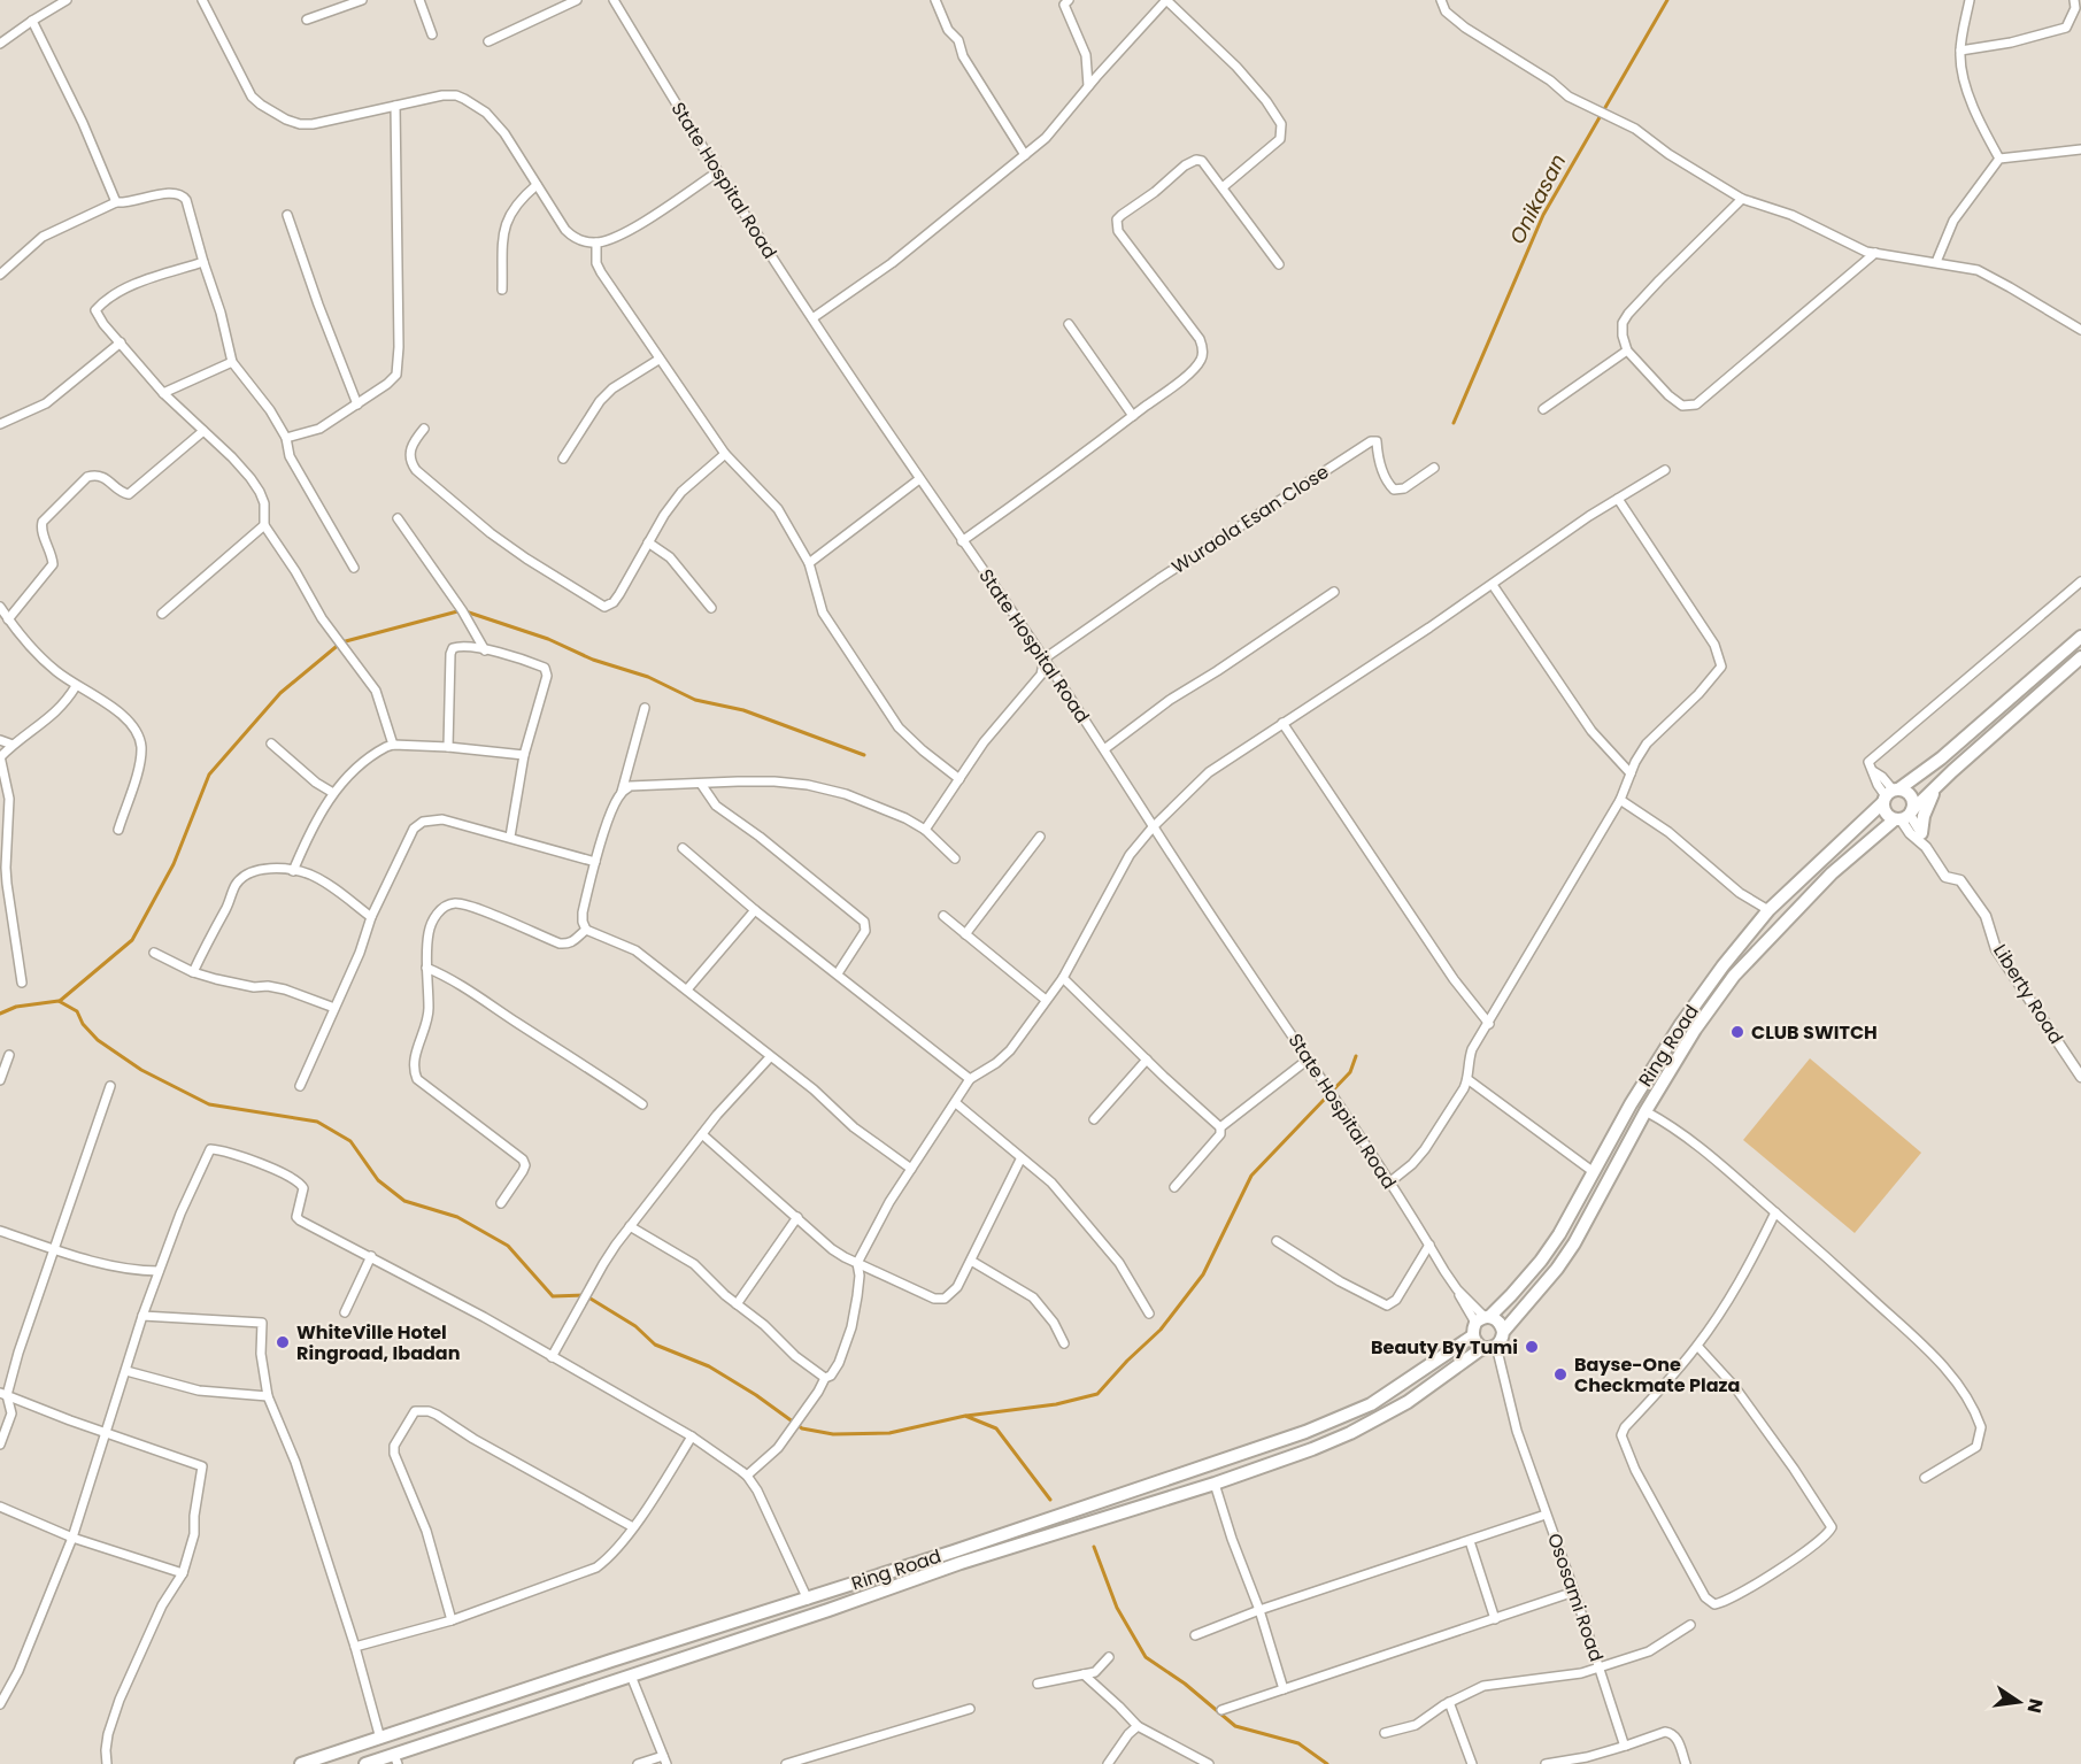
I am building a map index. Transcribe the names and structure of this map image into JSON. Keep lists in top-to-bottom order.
{
  "streets": {
    "main road": ["Ring Road"],
    "street": [
      "State Hospital Road",
      "Wuraola Esan Close",
      "Liberty Road",
      "Ososami Road"
    ]
  },
  "crossings": [
    ["State Hospital Road", "Wuraola Esan Close"],
    ["State Hospital Road", "Ring Road"],
    ["State Hospital Road", "Ososami Road"],
    ["Liberty Road", "Ring Road"],
    ["Ring Road", "Ososami Road"]
  ],
  "water": ["Onikasan"],
  "places": [
    "CLUB SWITCH",
    "WhiteVille Hotel Ringroad, Ibadan",
    "Beauty By Tumi",
    "Bayse-One Checkmate Plaza"
  ],
  "north": "right"
}
